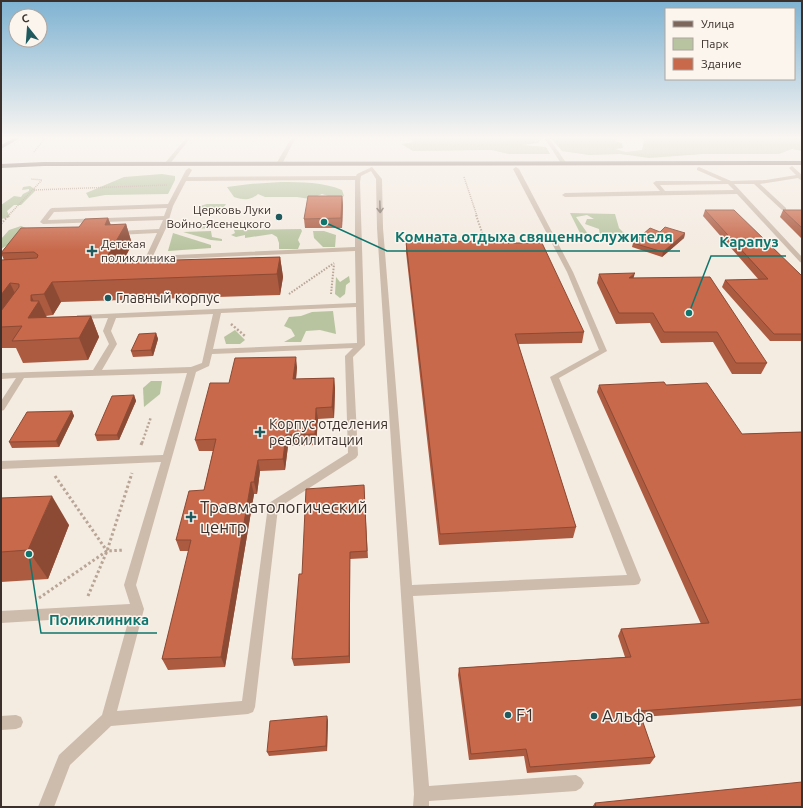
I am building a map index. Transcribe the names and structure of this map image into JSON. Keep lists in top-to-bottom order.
{
  "places": {
    "other": [
      "Церковь Луки Войно-Ясенецкого",
      "Комната отдыха священнослужителя",
      "Главный корпус",
      "Карапуз",
      "Поликлиника",
      "F1",
      "Альфа"
    ],
    "health": ["Детская поликлиника", "Корпус отделения реабилитации", "Травматологический центр"]
  },
  "legend": ["Улица", "Парк", "Здание"],
  "north": "top"
}
